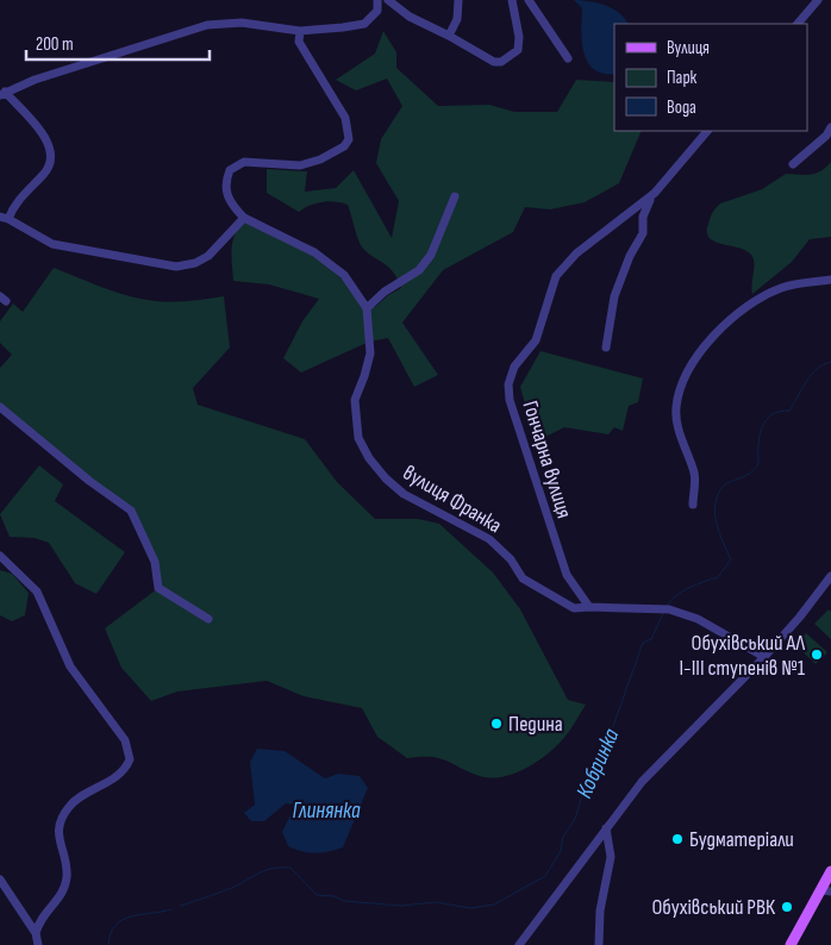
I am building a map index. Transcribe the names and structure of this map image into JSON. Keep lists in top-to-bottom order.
{
  "streets": {
    "street": ["Гончарна вулиця", "вулиця Франка"]
  },
  "crossings": [
    ["Гончарна вулиця", "вулиця Франка"]
  ],
  "water": ["Кобринка", "Глинянка"],
  "places": [
    "Обухівський АЛ І-ІІІ ступенів №1",
    "Педина",
    "Будматеріали",
    "Обухівський РВК"
  ],
  "legend": ["Вулиця", "Парк", "Вода"],
  "scale_bar": "200 m"
}
